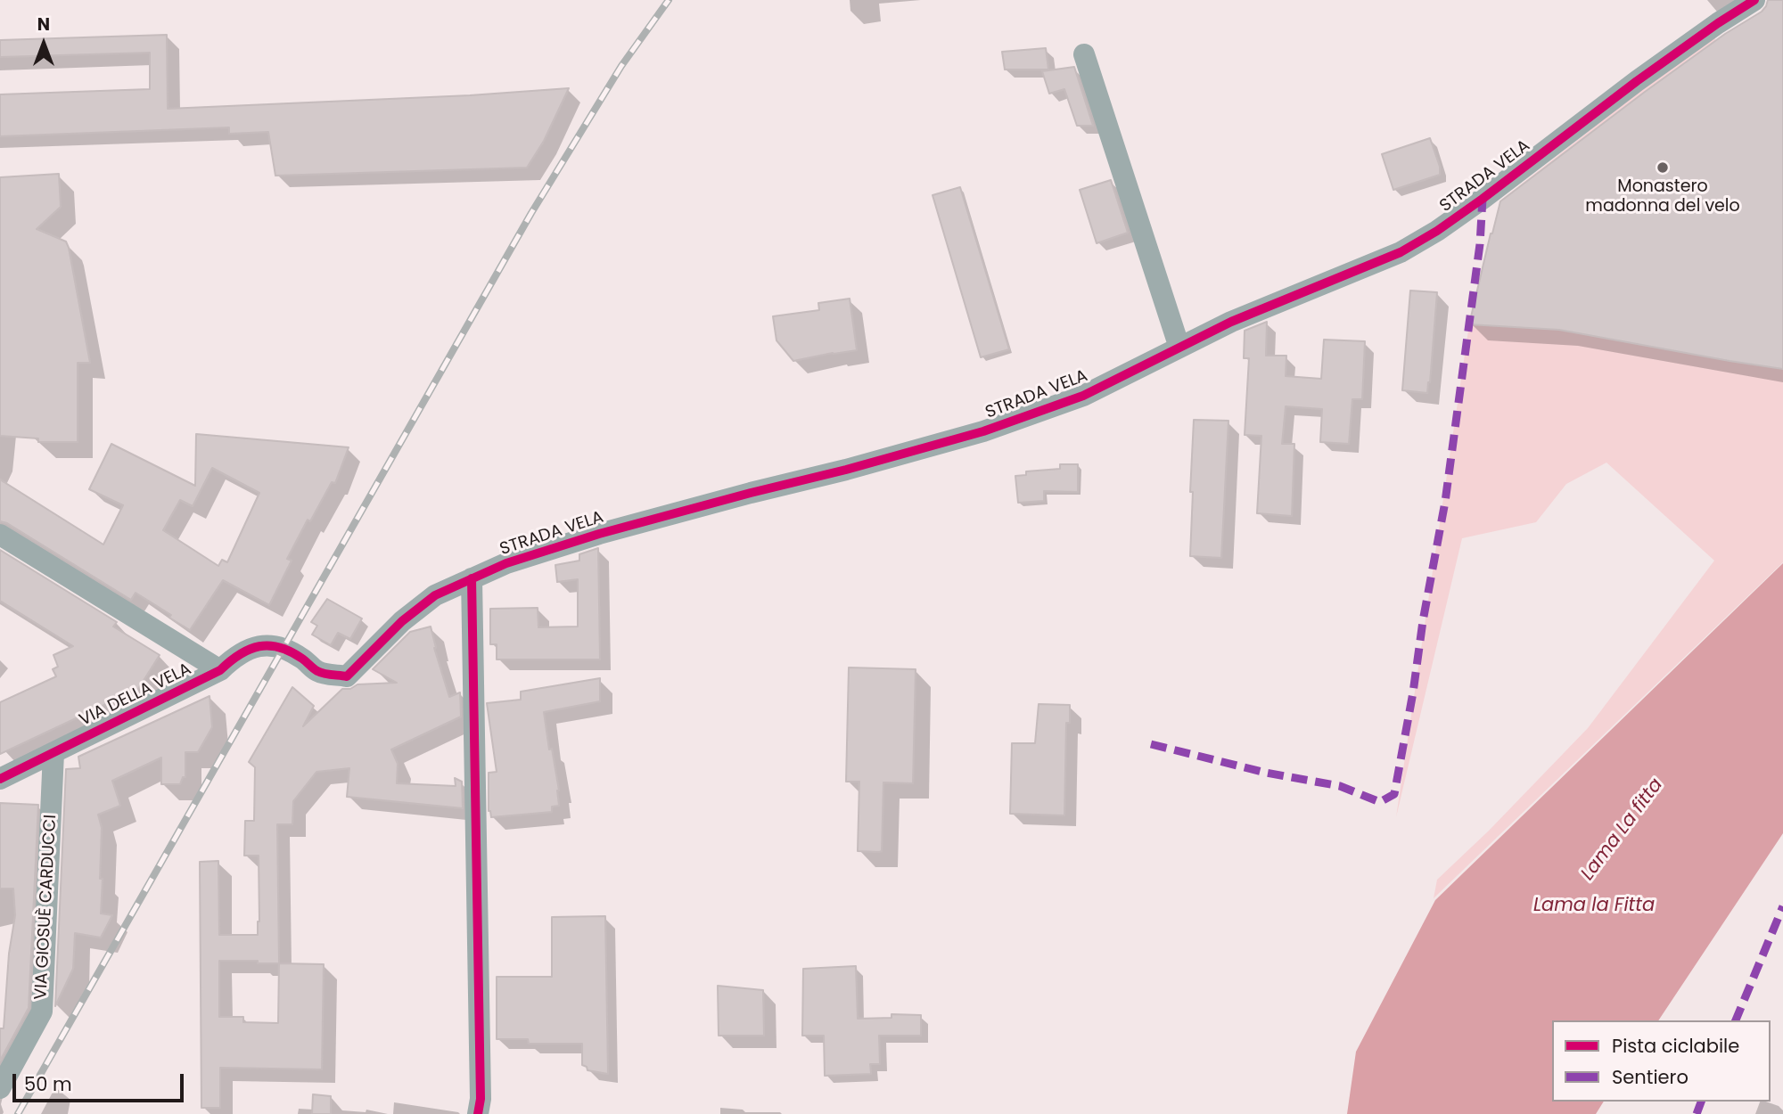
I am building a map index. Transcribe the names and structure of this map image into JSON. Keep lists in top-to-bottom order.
{
  "streets": {
    "street": ["STRADA VELA", "VIA DELLA VELA", "VIA GIOSUÈ CARDUCCI"]
  },
  "crossings": [
    ["STRADA VELA", "VIA DELLA VELA"],
    ["VIA DELLA VELA", "VIA GIOSUÈ CARDUCCI"]
  ],
  "water": ["Lama La fitta", "Lama la Fitta"],
  "places": ["Monastero madonna del velo"],
  "legend": ["Pista ciclabile", "Sentiero"],
  "scale_bar": "50 m",
  "north": "top"
}
